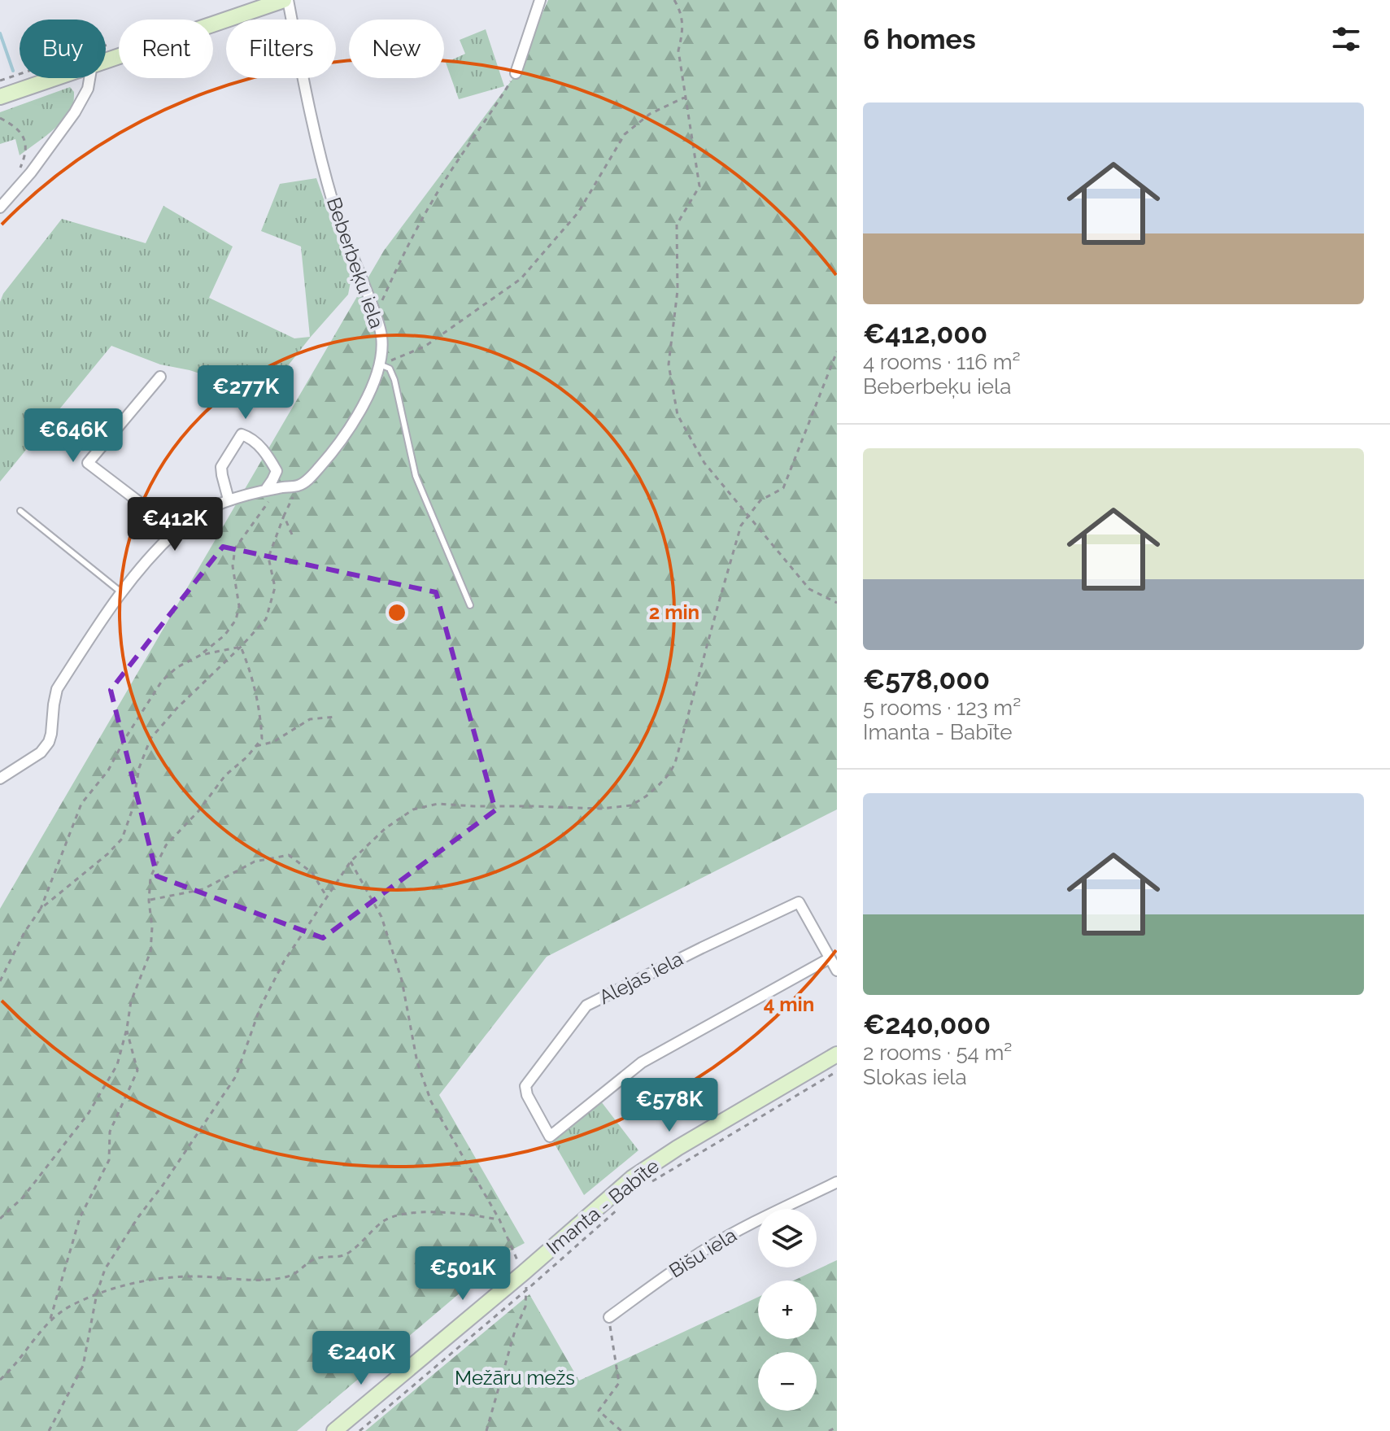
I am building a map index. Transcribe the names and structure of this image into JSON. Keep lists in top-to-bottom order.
{
  "streets": {
    "main road": ["Imanta - Babīte"],
    "street": ["Beberbeķu iela", "Alejas iela", "Bišu iela"]
  },
  "parks": ["Mežāru mežs"],
  "page": {
    "heading": "6 homes",
    "chip": [
      "Buy",
      "Rent",
      "Filters",
      "New"
    ],
    "list": [
      {
        "name": "€412,000",
        "note": "4 rooms · 116 m² · Beberbeķu iela"
      },
      {
        "name": "€578,000",
        "note": "5 rooms · 123 m² · Imanta - Babīte"
      },
      {
        "name": "€240,000",
        "note": "2 rooms · 54 m² · Slokas iela"
      }
    ],
    "price": [
      "€277K",
      "€646K",
      "€412K",
      "€578K",
      "€501K",
      "€240K"
    ],
    "map_buttons": ["+", "−"]
  },
  "rings": ["2 min", "4 min"]
}
